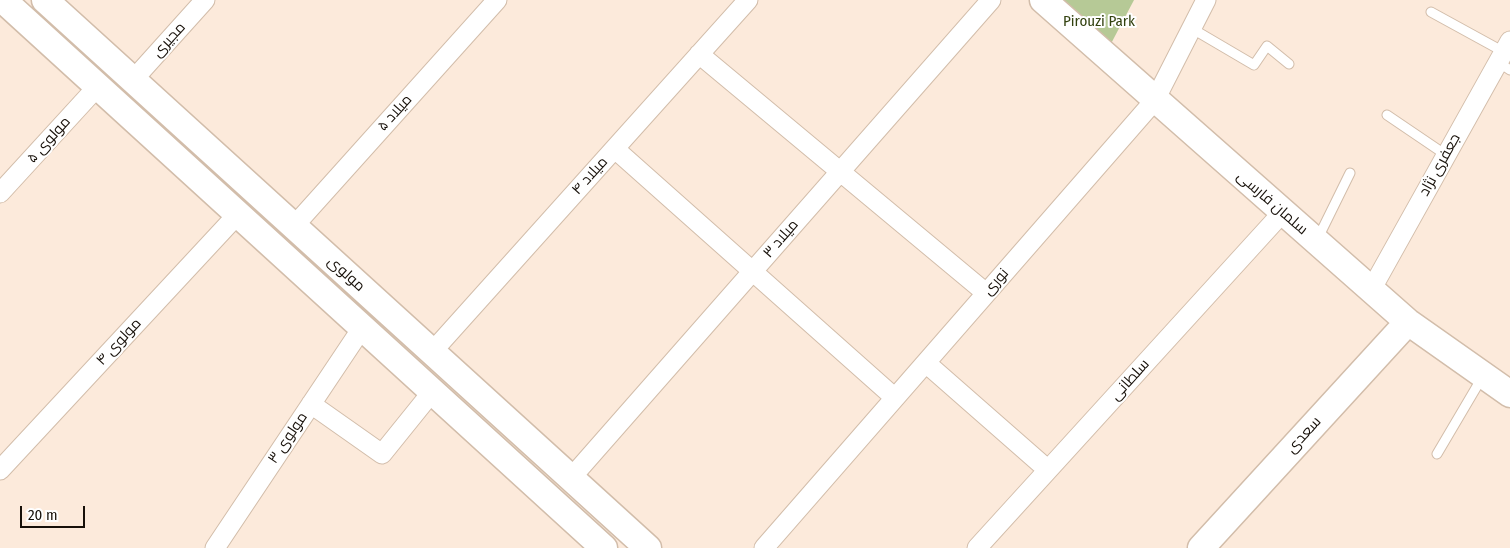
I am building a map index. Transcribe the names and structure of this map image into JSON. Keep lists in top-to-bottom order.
{
  "streets": {
    "street": [
      "مجیری",
      "میلاد ۵",
      "مولوی ۵",
      "جعفری نژاد",
      "میلاد ۴",
      "سلمان فارسی",
      "میلاد ۳",
      "مولوی",
      "نوری",
      "مولوی ۴",
      "سلطانی",
      "سعدی",
      "مولوی ۳"
    ]
  },
  "crossings": [
    ["مجیری", "مولوی"],
    ["میلاد ۵", "مولوی"],
    ["مولوی ۵", "مولوی"],
    ["جعفری نژاد", "سلمان فارسی"],
    ["میلاد ۴", "مولوی"],
    ["سلمان فارسی", "نوری"],
    ["سلمان فارسی", "سلطانی"],
    ["سلمان فارسی", "سعدی"],
    ["میلاد ۳", "مولوی"],
    ["مولوی", "مولوی ۴"],
    ["مولوی", "مولوی ۳"]
  ],
  "parks": ["Pirouzi Park"],
  "scale_bar": "20 m"
}
